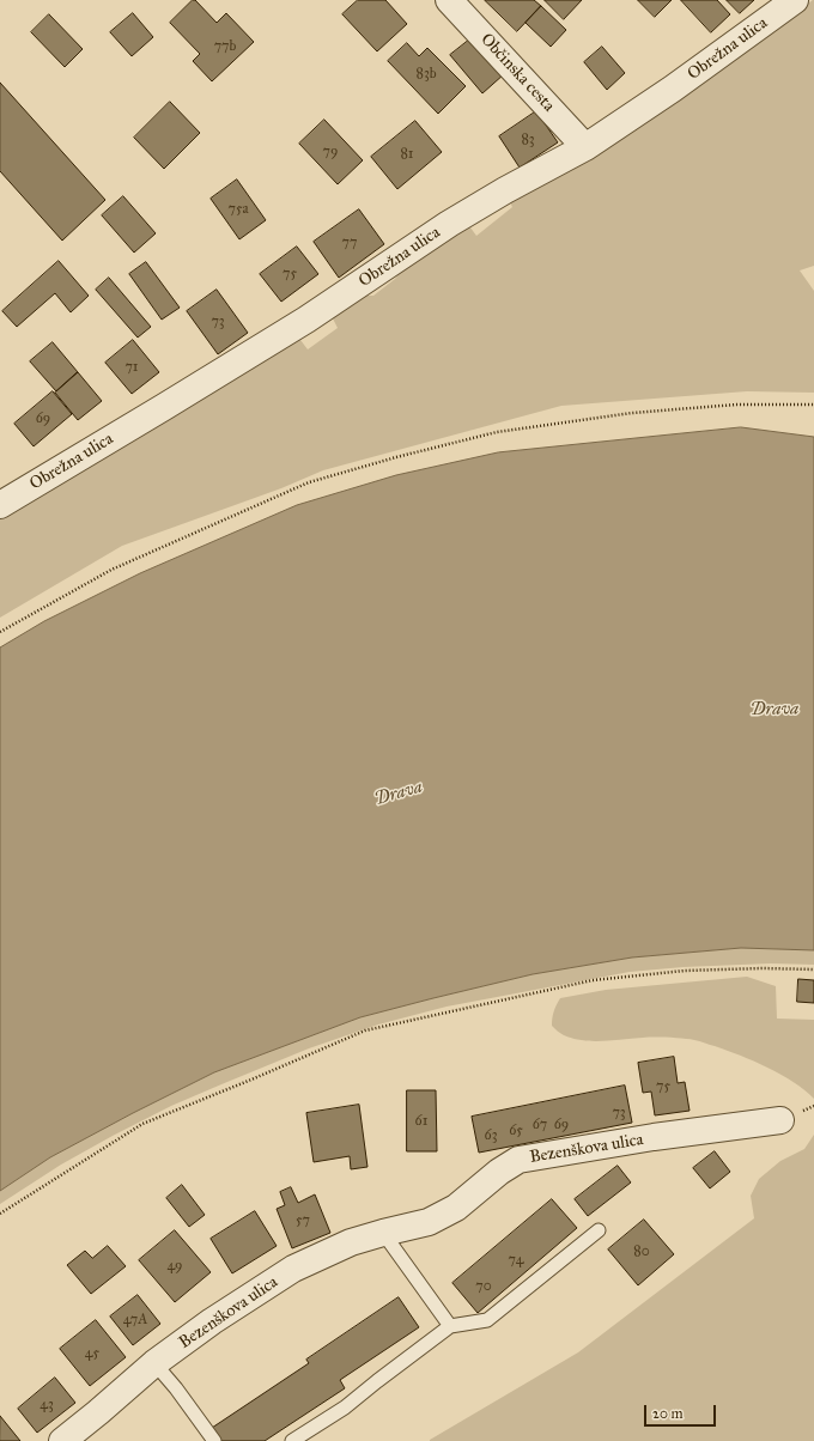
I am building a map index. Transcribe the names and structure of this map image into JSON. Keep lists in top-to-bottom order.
{
  "streets": {
    "street": ["Obrežna ulica", "Občinska cesta", "Bezenškova ulica"]
  },
  "crossings": [
    ["Obrežna ulica", "Občinska cesta"]
  ],
  "water": ["Drava"],
  "house_numbers": [
    "77b",
    "83b",
    "83",
    "79",
    "81",
    "75a",
    "77",
    "75",
    "73",
    "71",
    "69",
    "75",
    "73",
    "61",
    "67",
    "69",
    "65",
    "63",
    "57",
    "80",
    "74",
    "49",
    "70",
    "47A",
    "45",
    "43"
  ],
  "scale_bar": "20 m"
}
